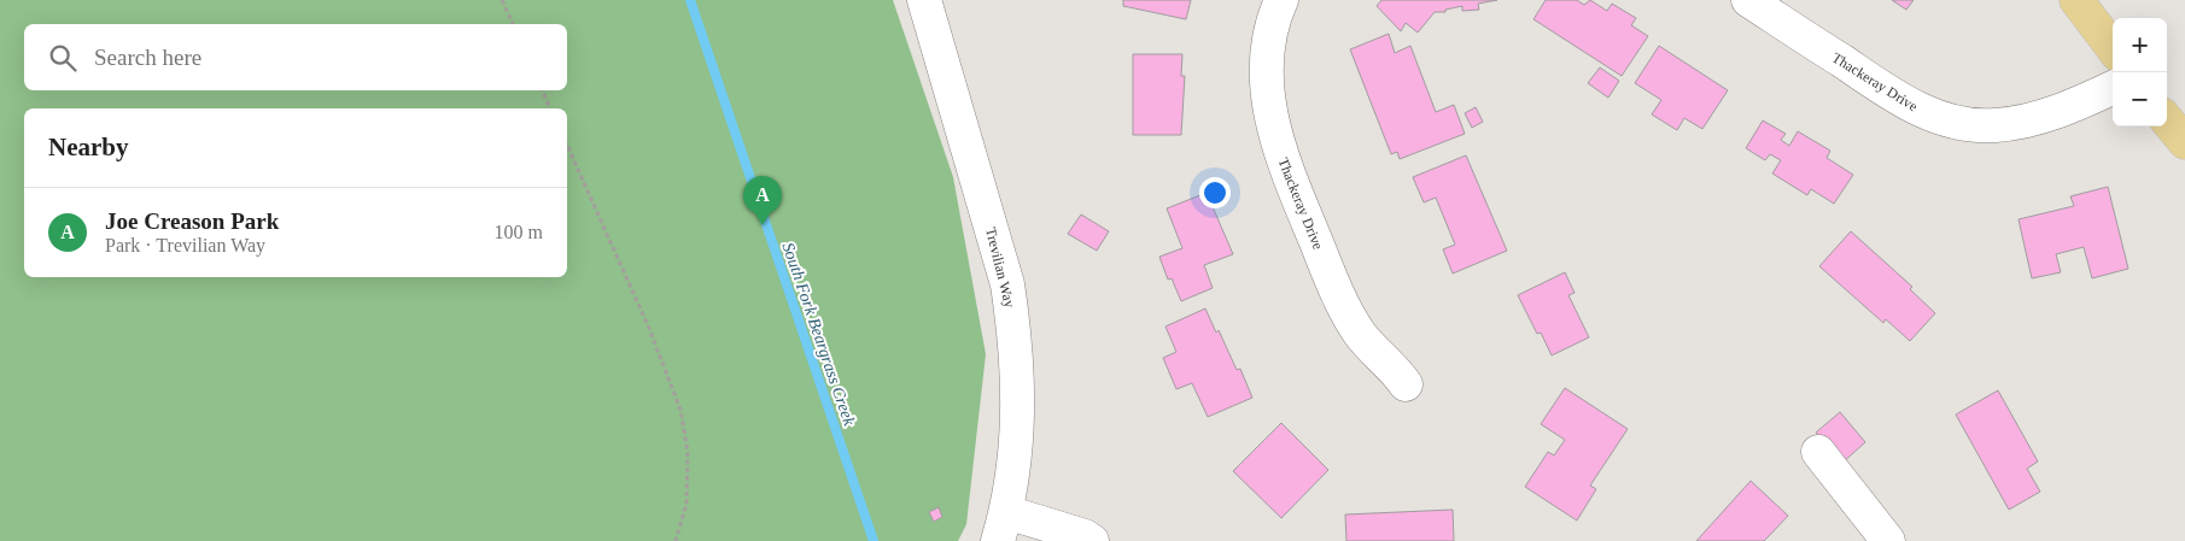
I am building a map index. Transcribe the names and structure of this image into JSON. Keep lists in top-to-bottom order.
{
  "streets": {
    "street": ["Thackeray Drive", "Trevilian Way"]
  },
  "water": ["South Fork Beargrass Creek"],
  "page": {
    "map_buttons": ["+", "−"],
    "search": "Search here",
    "heading": "Nearby",
    "pins": "A",
    "list": [
      {
        "mark": "A",
        "name": "Joe Creason Park",
        "note": "Park · Trevilian Way",
        "value": "100 m"
      }
    ]
  }
}
